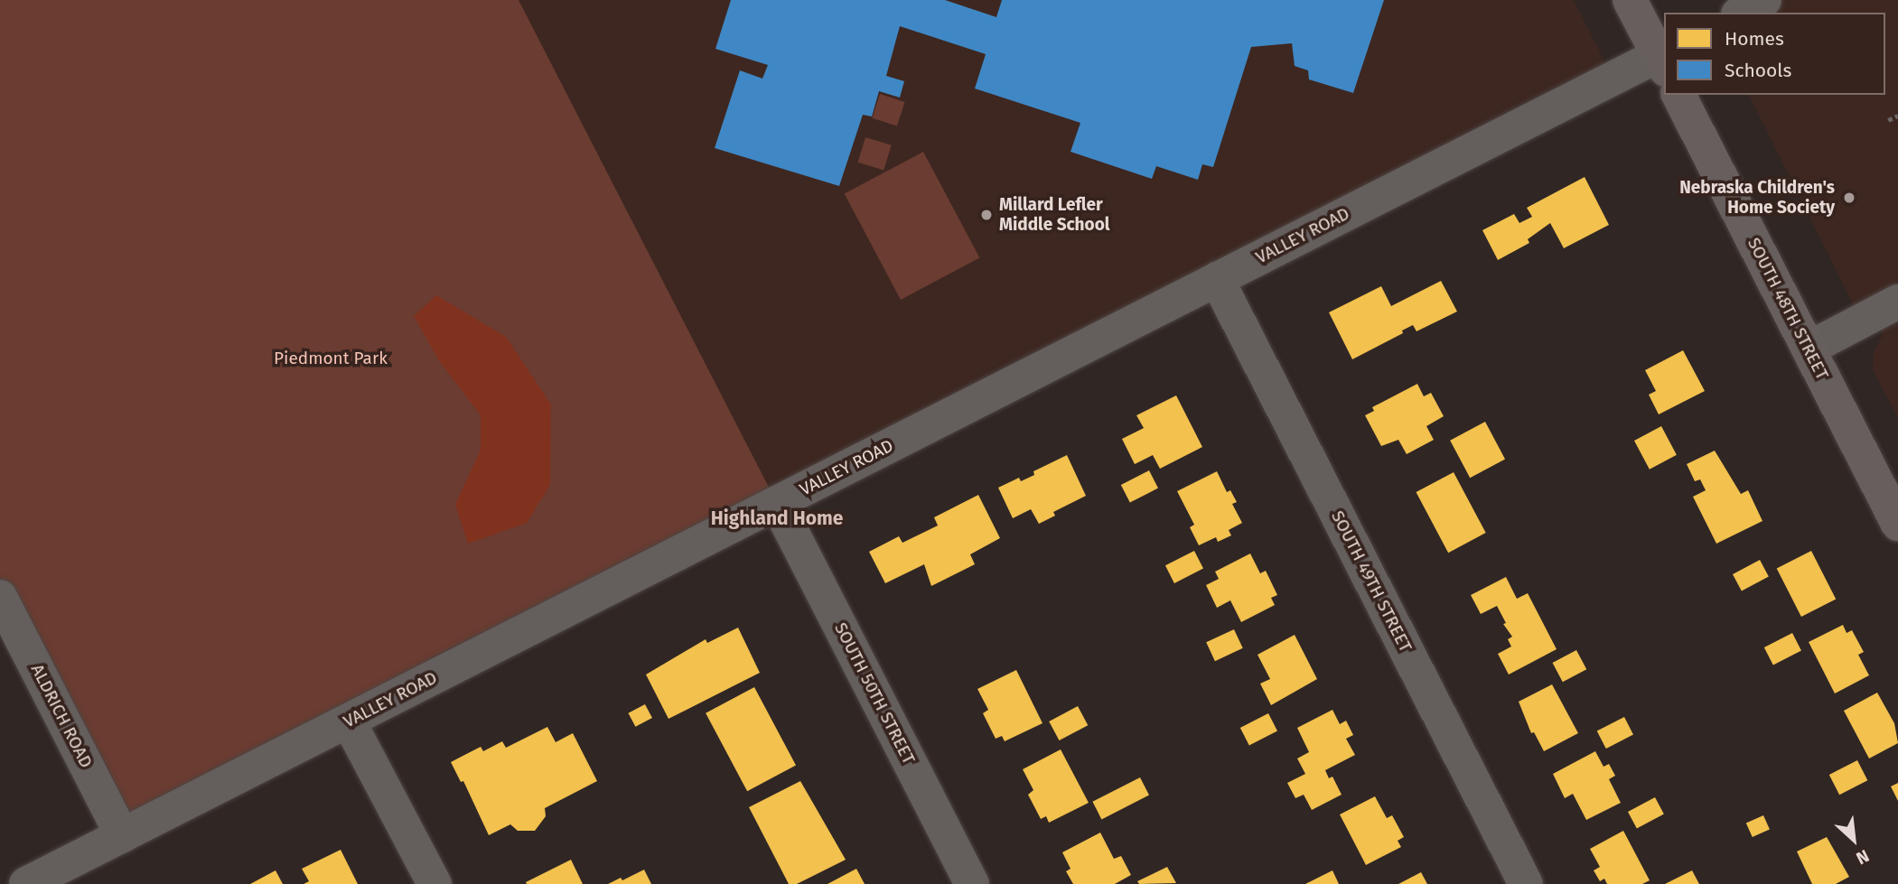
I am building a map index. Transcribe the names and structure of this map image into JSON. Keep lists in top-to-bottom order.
{
  "streets": {
    "main road": ["SOUTH 48TH STREET"],
    "street": [
      "VALLEY ROAD",
      "SOUTH 49TH STREET",
      "SOUTH 50TH STREET",
      "ALDRICH ROAD"
    ]
  },
  "crossings": [
    ["VALLEY ROAD", "SOUTH 49TH STREET"],
    ["VALLEY ROAD", "SOUTH 50TH STREET"],
    ["VALLEY ROAD", "ALDRICH ROAD"]
  ],
  "districts": ["Highland Home"],
  "parks": ["Piedmont Park"],
  "places": ["Nebraska Children's Home Society", "Millard Lefler Middle School"],
  "legend": ["Homes", "Schools"],
  "north": "bottom right"
}
